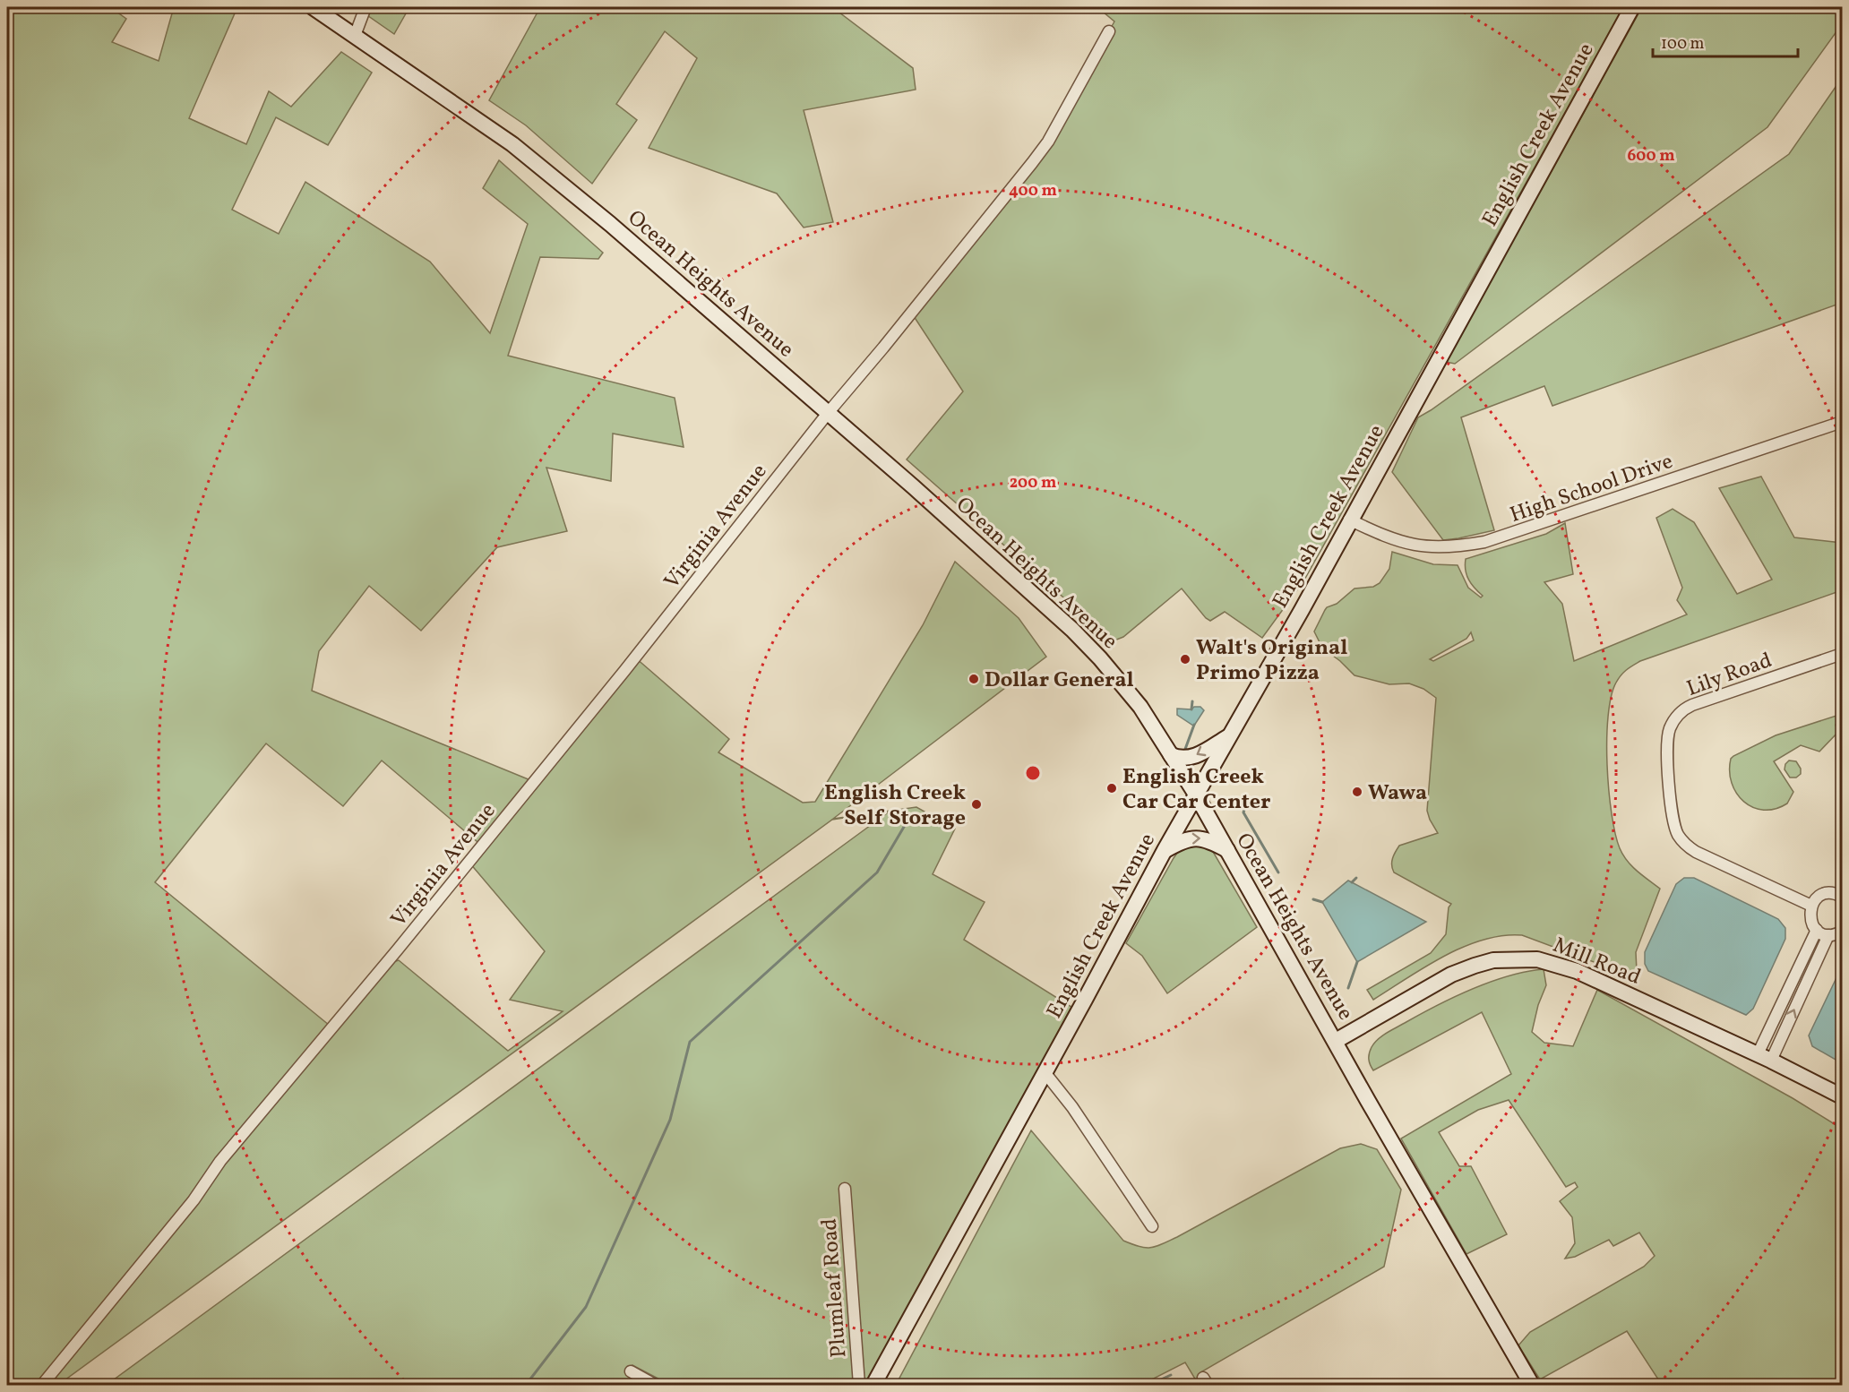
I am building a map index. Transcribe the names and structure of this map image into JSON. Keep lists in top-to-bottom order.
{
  "streets": {
    "main road": ["English Creek Avenue", "Ocean Heights Avenue", "Mill Road"],
    "street": [
      "High School Drive",
      "Virginia Avenue",
      "Lily Road",
      "Plumleaf Road"
    ]
  },
  "crossings": [
    ["English Creek Avenue", "Ocean Heights Avenue"],
    ["English Creek Avenue", "High School Drive"],
    ["Ocean Heights Avenue", "Virginia Avenue"],
    ["Ocean Heights Avenue", "Mill Road"]
  ],
  "places": [
    "Walt's Original Primo Pizza",
    "Dollar General",
    "English Creek Car Car Center",
    "Wawa",
    "English Creek Self Storage"
  ],
  "scale_bar": "100 m",
  "rings": ["600 m", "400 m", "200 m"]
}
